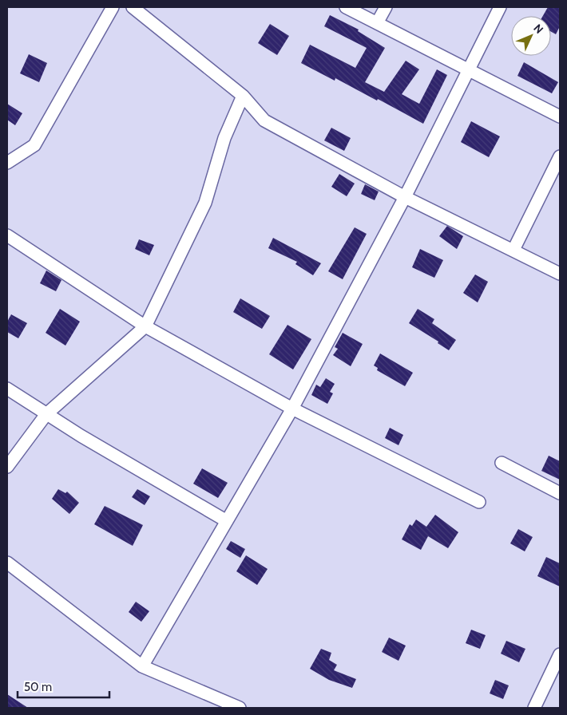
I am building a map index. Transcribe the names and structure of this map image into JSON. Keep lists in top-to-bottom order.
{
  "scale_bar": "50 m",
  "north": "top right"
}
